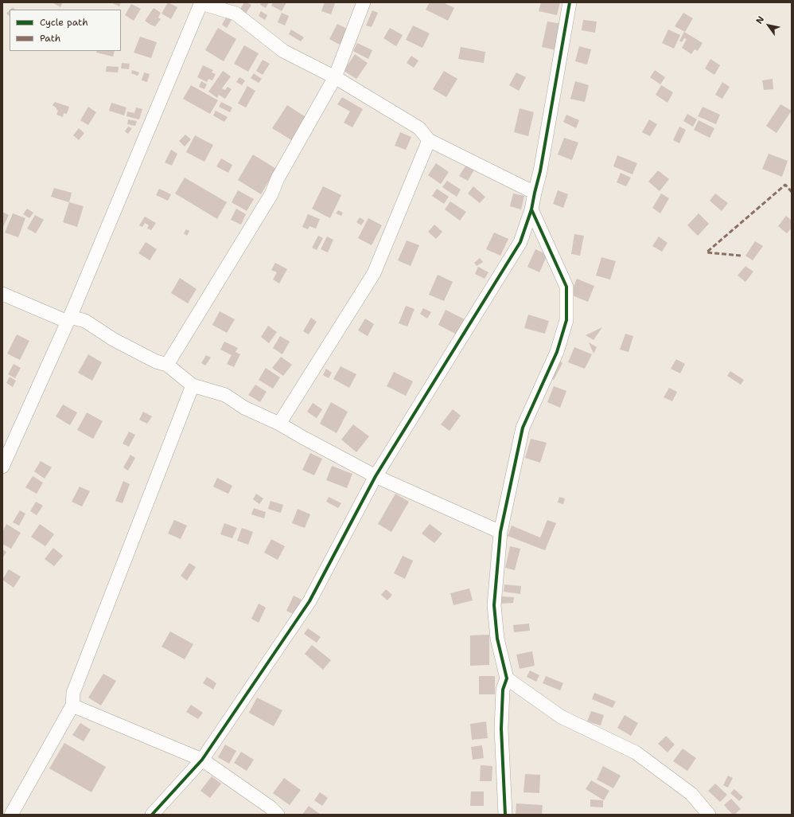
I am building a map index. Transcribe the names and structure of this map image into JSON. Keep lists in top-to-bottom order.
{
  "legend": ["Cycle path", "Path"],
  "north": "top left"
}
